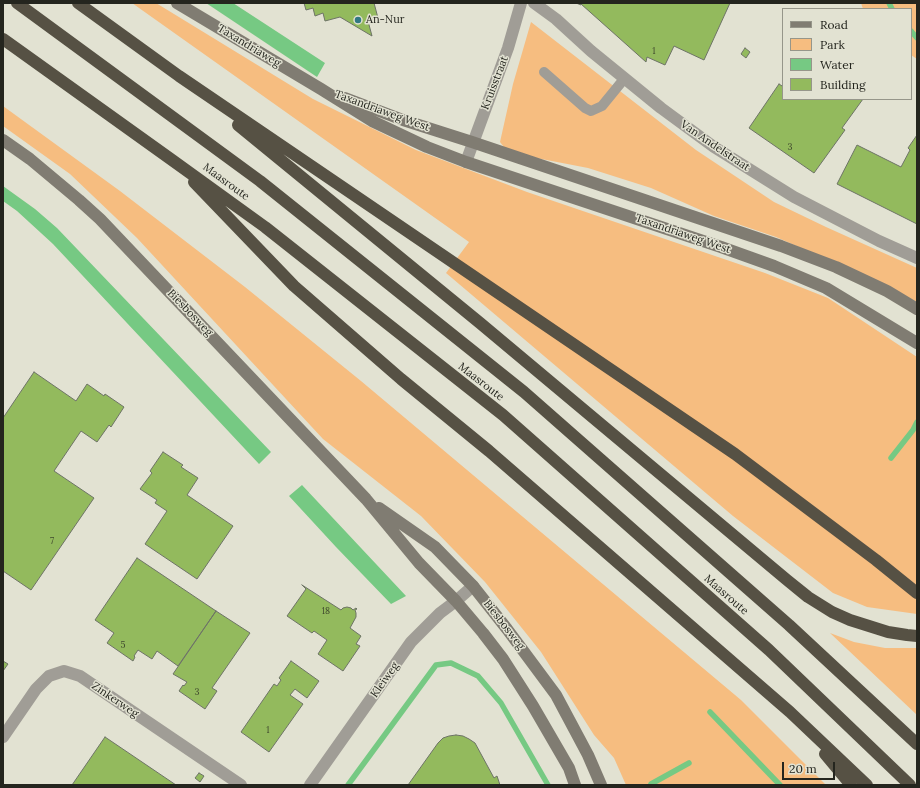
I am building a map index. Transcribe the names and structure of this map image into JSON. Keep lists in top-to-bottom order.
{
  "streets": {
    "highway": ["Maasroute"],
    "main road": ["Taxandriaweg", "Taxandriaweg West", "Biesbosweg"],
    "street": [
      "Kruisstraat",
      "Van Andelstraat",
      "Kleiweg",
      "Zinkerweg"
    ]
  },
  "crossings": [
    ["Taxandriaweg", "Taxandriaweg West"],
    ["Kruisstraat", "Taxandriaweg West"],
    ["Biesbosweg", "Kleiweg"]
  ],
  "places": ["An-Nur"],
  "house_numbers": [
    "1",
    "3",
    "7",
    "18",
    "5",
    "3",
    "1"
  ],
  "legend": [
    "Road",
    "Park",
    "Water",
    "Building"
  ],
  "scale_bar": "20 m"
}
